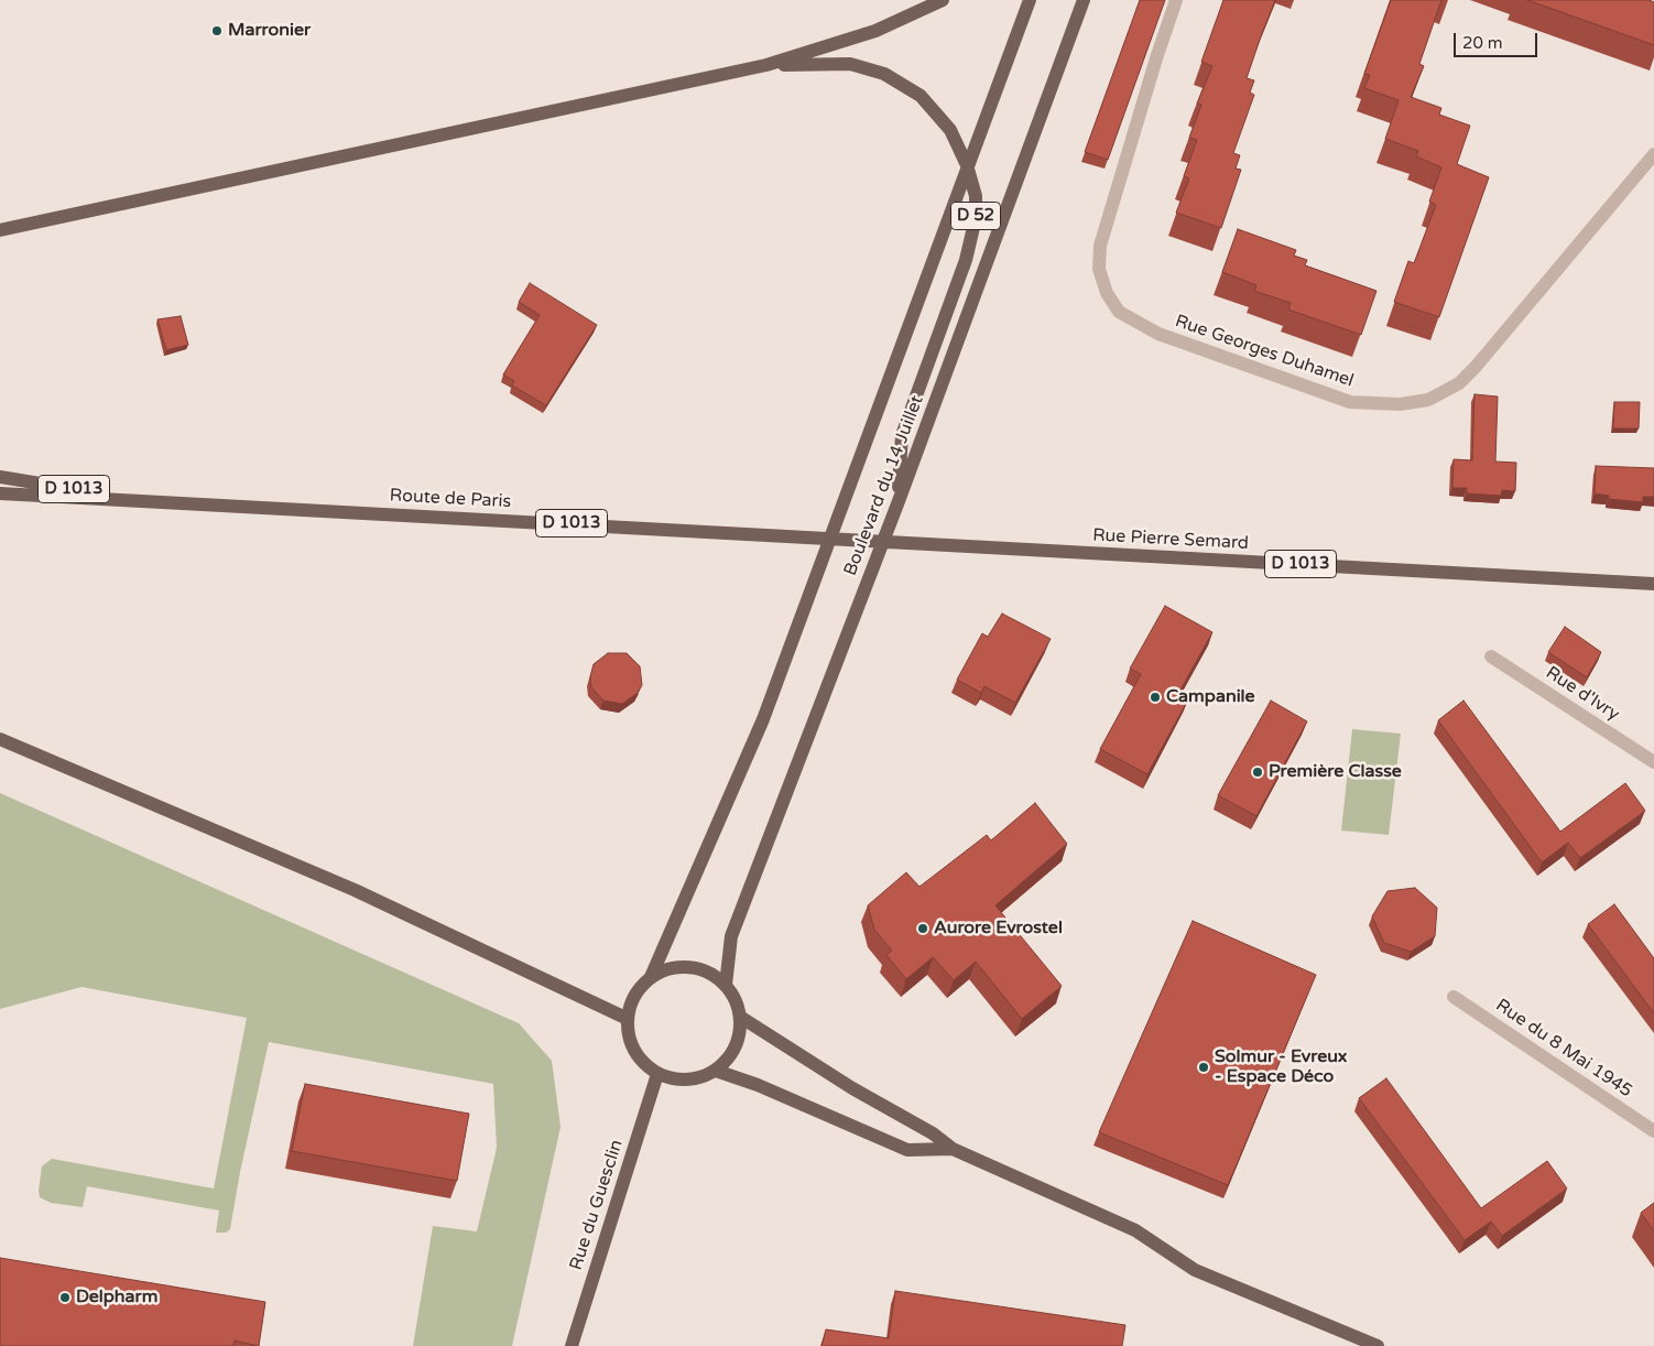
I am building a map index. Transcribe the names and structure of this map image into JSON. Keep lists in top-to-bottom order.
{
  "streets": {
    "main road": [
      "D 52",
      "Boulevard du 14 Juillet",
      "D 1013",
      "Route de Paris",
      "Rue Pierre Semard",
      "Rue du Guesclin"
    ],
    "street": ["Rue Georges Duhamel", "Rue d'Ivry", "Rue du 8 Mai 1945"]
  },
  "crossings": [
    ["D 52", "Boulevard du 14 Juillet"],
    ["Boulevard du 14 Juillet", "Rue du Guesclin"],
    ["Route de Paris", "Rue Pierre Semard"]
  ],
  "places": [
    "Marronier",
    "Campanile",
    "Première Classe",
    "Aurore Evrostel",
    "Solmur - Evreux - Espace Déco",
    "Delpharm"
  ],
  "scale_bar": "20 m"
}
